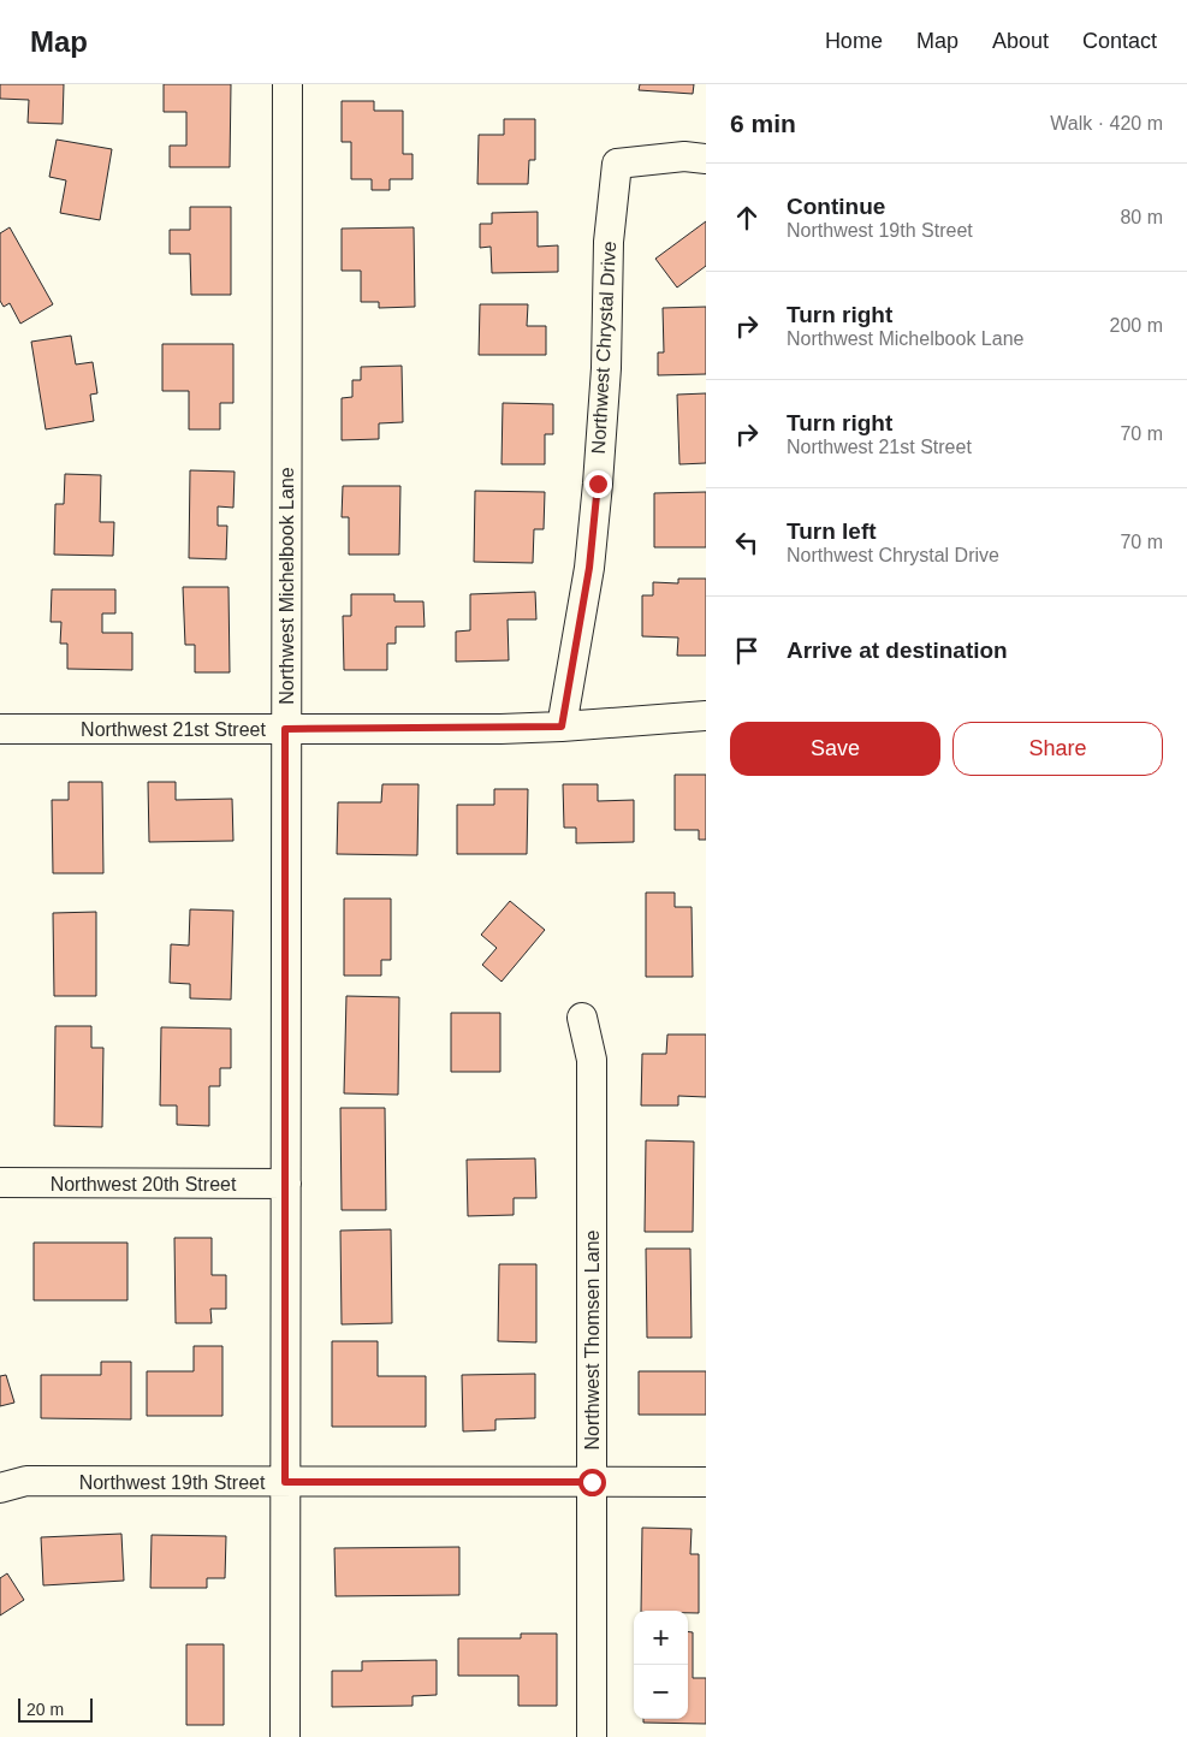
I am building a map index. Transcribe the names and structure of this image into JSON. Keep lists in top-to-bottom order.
{
  "streets": {
    "street": [
      "Northwest Chrystal Drive",
      "Northwest Michelbook Lane",
      "Northwest 21st Street",
      "Northwest 20th Street",
      "Northwest Thomsen Lane",
      "Northwest 19th Street"
    ]
  },
  "crossings": [
    ["Northwest Chrystal Drive", "Northwest 21st Street"],
    ["Northwest Michelbook Lane", "Northwest 21st Street"],
    ["Northwest Michelbook Lane", "Northwest 20th Street"],
    ["Northwest Michelbook Lane", "Northwest 19th Street"],
    ["Northwest Thomsen Lane", "Northwest 19th Street"]
  ],
  "scale_bar": "20 m",
  "page": {
    "header": "Map",
    "nav": [
      "Home",
      "Map",
      "About",
      "Contact"
    ],
    "heading": ["6 min", "Walk · 420 m"],
    "list": [
      ["Continue", "Northwest 19th Street", "80 m"],
      ["Turn right", "Northwest Michelbook Lane", "200 m"],
      ["Turn right", "Northwest 21st Street", "70 m"],
      ["Turn left", "Northwest Chrystal Drive", "70 m"],
      "Arrive at destination"
    ],
    "buttons": ["Save", "Share"],
    "map_buttons": ["+", "−"],
    "scale": "20 m"
  }
}
